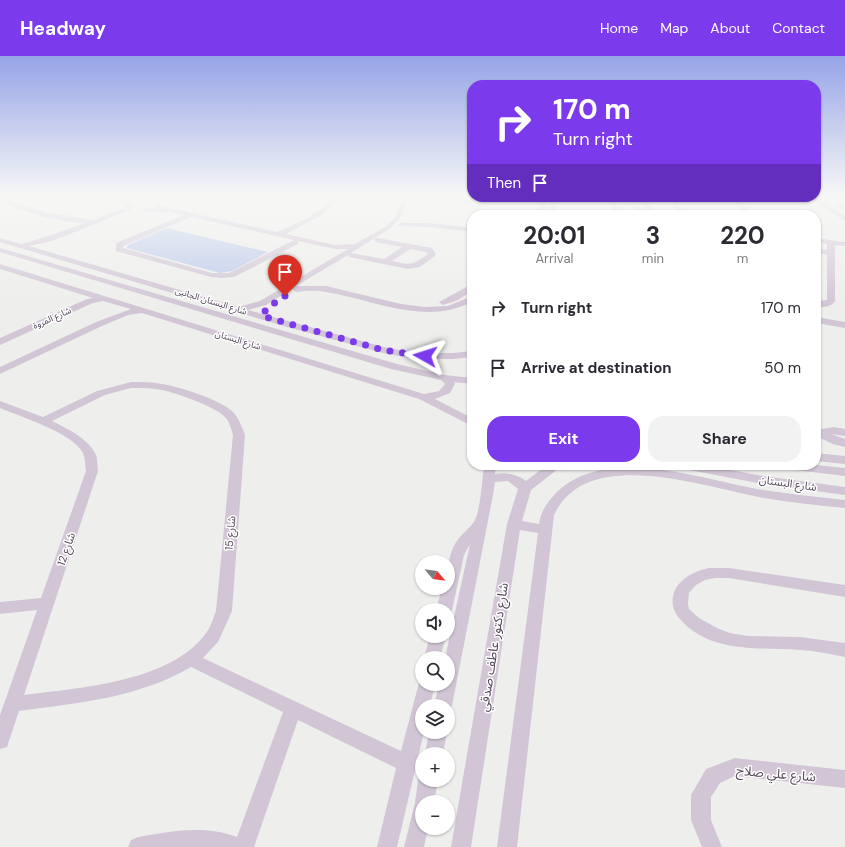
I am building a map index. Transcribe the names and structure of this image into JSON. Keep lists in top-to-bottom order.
{
  "streets": {
    "street": [
      "شارع البستان الجانبى",
      "شارع المروة",
      "شارع البستان",
      "شارع 15",
      "شارع 12",
      "شارع دكتور عاطف صدقي",
      "شارع علي صلاح"
    ]
  },
  "crossings": [
    ["شارع البستان الجانبى", "شارع البستان"],
    ["شارع 15", "شارع 12"]
  ],
  "north": "bottom right",
  "page": {
    "header": "Headway",
    "nav": [
      "Home",
      "Map",
      "About",
      "Contact"
    ],
    "turn": ["170 m", "Turn right"],
    "then": "Then",
    "eta": [
      "20:01",
      "Arrival",
      "3",
      "min",
      "220",
      "m"
    ],
    "list": [
      {
        "name": "Turn right",
        "value": "170 m"
      },
      {
        "name": "Arrive at destination",
        "value": "50 m"
      }
    ],
    "buttons": ["Exit", "Share"],
    "map_buttons": ["+", "−"]
  }
}
